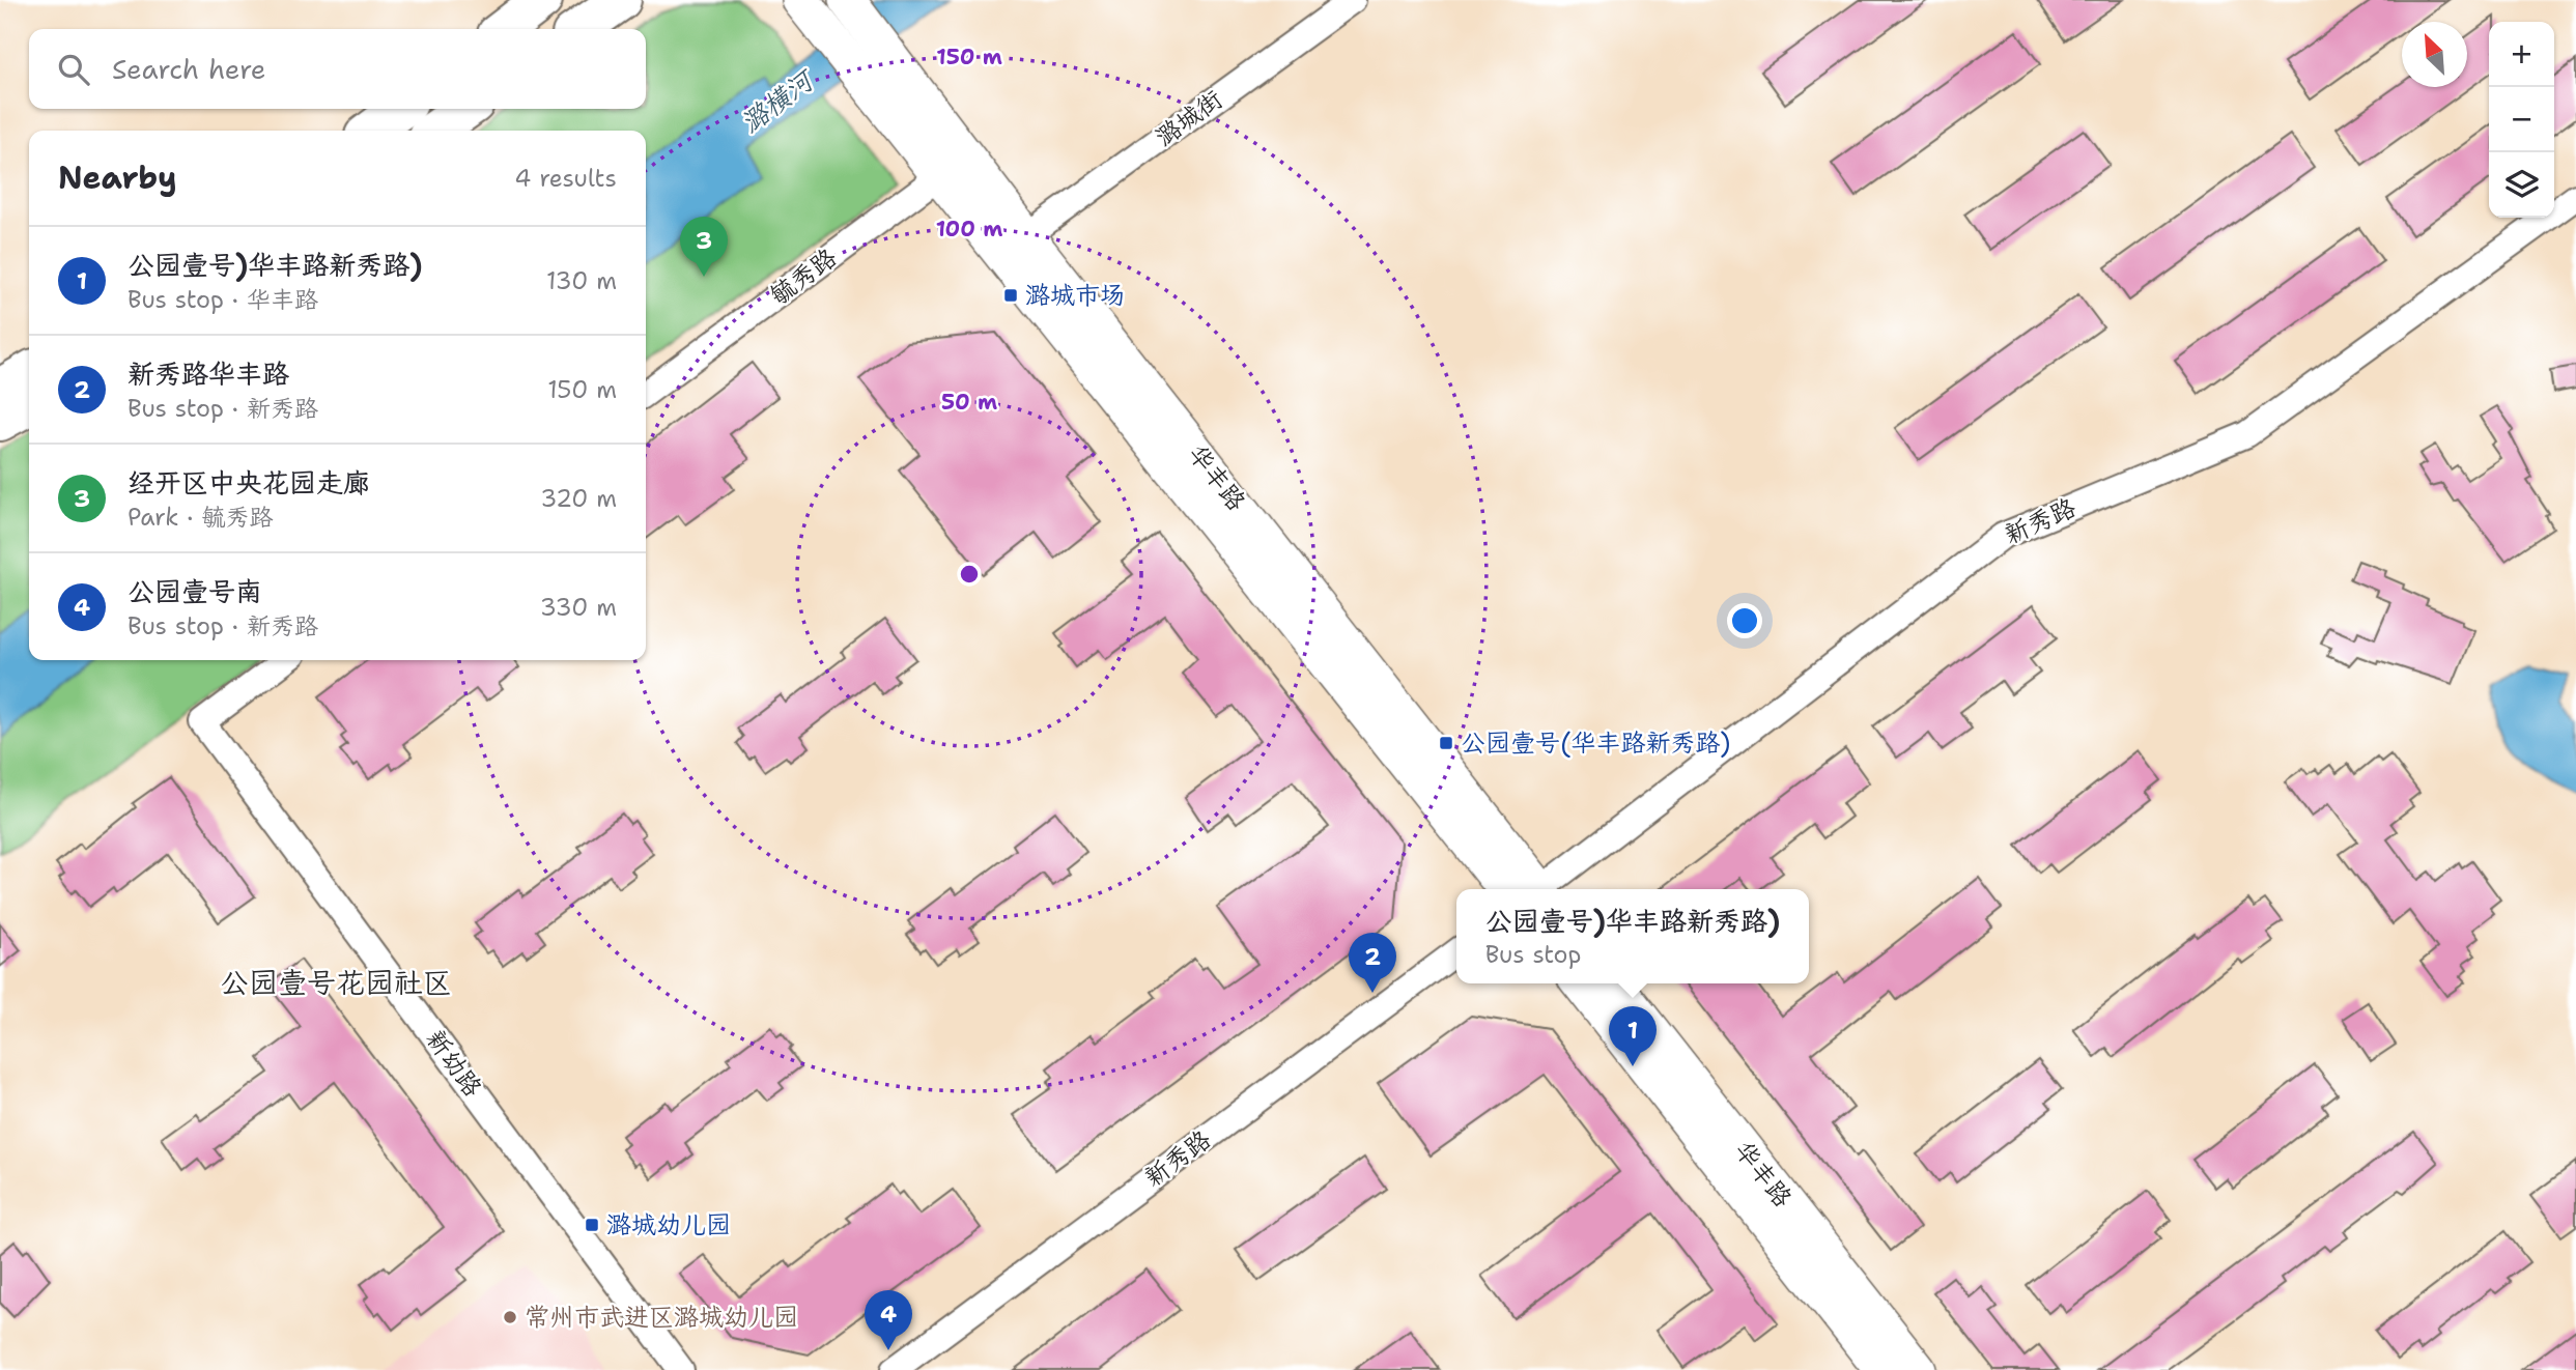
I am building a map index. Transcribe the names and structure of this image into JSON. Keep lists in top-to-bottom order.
{
  "streets": {
    "street": [
      "潞城街",
      "毓秀路",
      "华丰路",
      "新秀路",
      "新幼路"
    ]
  },
  "crossings": [
    ["潞城街", "华丰路"],
    ["毓秀路", "华丰路"]
  ],
  "districts": ["公园壹号花园社区"],
  "water": ["潞横河"],
  "places": {
    "transit": ["潞城市场", "公园壹号(华丰路新秀路)", "潞城幼儿园"],
    "other": ["常州市武进区潞城幼儿园"]
  },
  "north": "top left",
  "page": {
    "map_buttons": ["+", "−"],
    "search": "Search here",
    "heading": ["Nearby", "4 results"],
    "pins": [
      "3",
      "2",
      "1",
      "4"
    ],
    "list": [
      {
        "mark": "1",
        "name": "公园壹号)华丰路新秀路)",
        "note": "Bus stop · 华丰路",
        "value": "130 m"
      },
      {
        "mark": "2",
        "name": "新秀路华丰路",
        "note": "Bus stop · 新秀路",
        "value": "150 m"
      },
      {
        "mark": "3",
        "name": "经开区中央花园走廊",
        "note": "Park · 毓秀路",
        "value": "320 m"
      },
      {
        "mark": "4",
        "name": "公园壹号南",
        "note": "Bus stop · 新秀路",
        "value": "330 m"
      }
    ],
    "popup": ["公园壹号)华丰路新秀路)", "Bus stop"]
  },
  "rings": ["150 m", "100 m", "50 m"]
}
